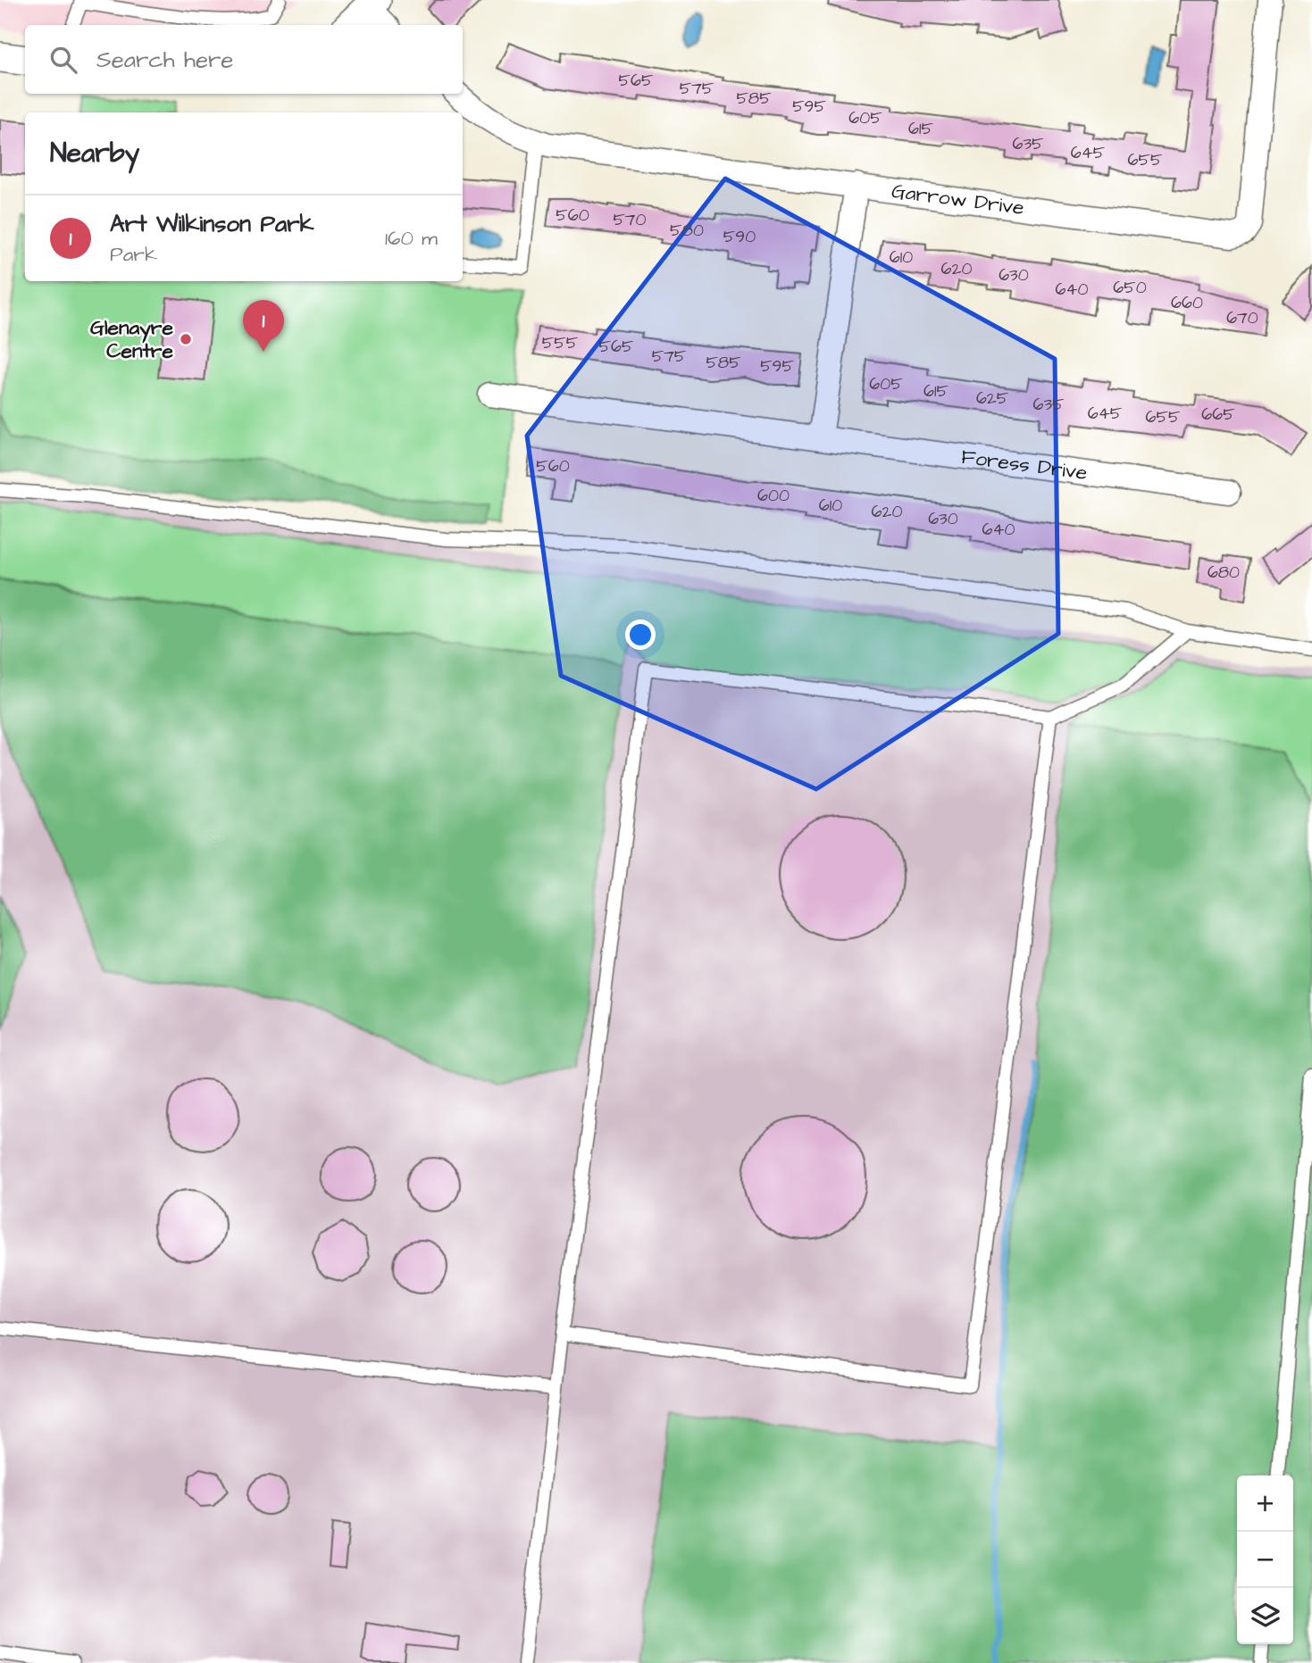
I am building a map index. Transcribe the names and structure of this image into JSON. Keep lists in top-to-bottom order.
{
  "streets": {
    "street": ["Garrow Drive", "Foress Drive"]
  },
  "places": ["Glenayre Centre"],
  "house_numbers": [
    "565",
    "575",
    "585",
    "595",
    "605",
    "615",
    "635",
    "645",
    "655",
    "560",
    "570",
    "580",
    "590",
    "610",
    "620",
    "630",
    "650",
    "640",
    "660",
    "670",
    "555",
    "565",
    "575",
    "585",
    "595",
    "605",
    "615",
    "625",
    "635",
    "645",
    "665",
    "655",
    "560",
    "600",
    "610",
    "620",
    "630",
    "640",
    "680"
  ],
  "page": {
    "search": "Search here",
    "heading": "Nearby",
    "list": [
      {
        "mark": "1",
        "name": "Art Wilkinson Park",
        "note": "Park",
        "value": "160 m"
      }
    ],
    "pins": "1",
    "map_buttons": ["+", "−"]
  }
}
